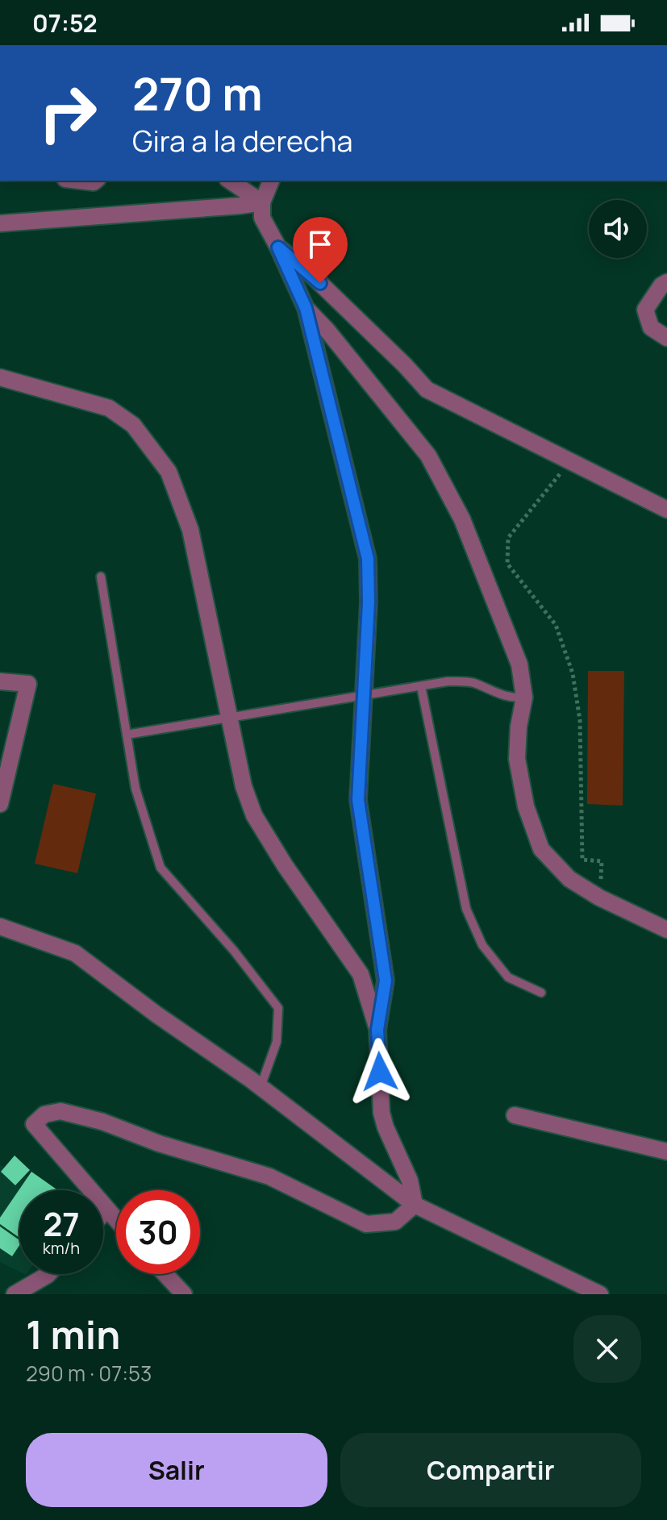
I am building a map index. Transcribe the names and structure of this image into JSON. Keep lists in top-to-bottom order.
{
  "page": {
    "status": "07:52",
    "turn": ["270 m", "Gira a la derecha"],
    "speed": "27 km/h",
    "limit": "30",
    "heading": ["1 min", "290 m · 07:53"],
    "buttons": ["Salir", "Compartir"]
  }
}
